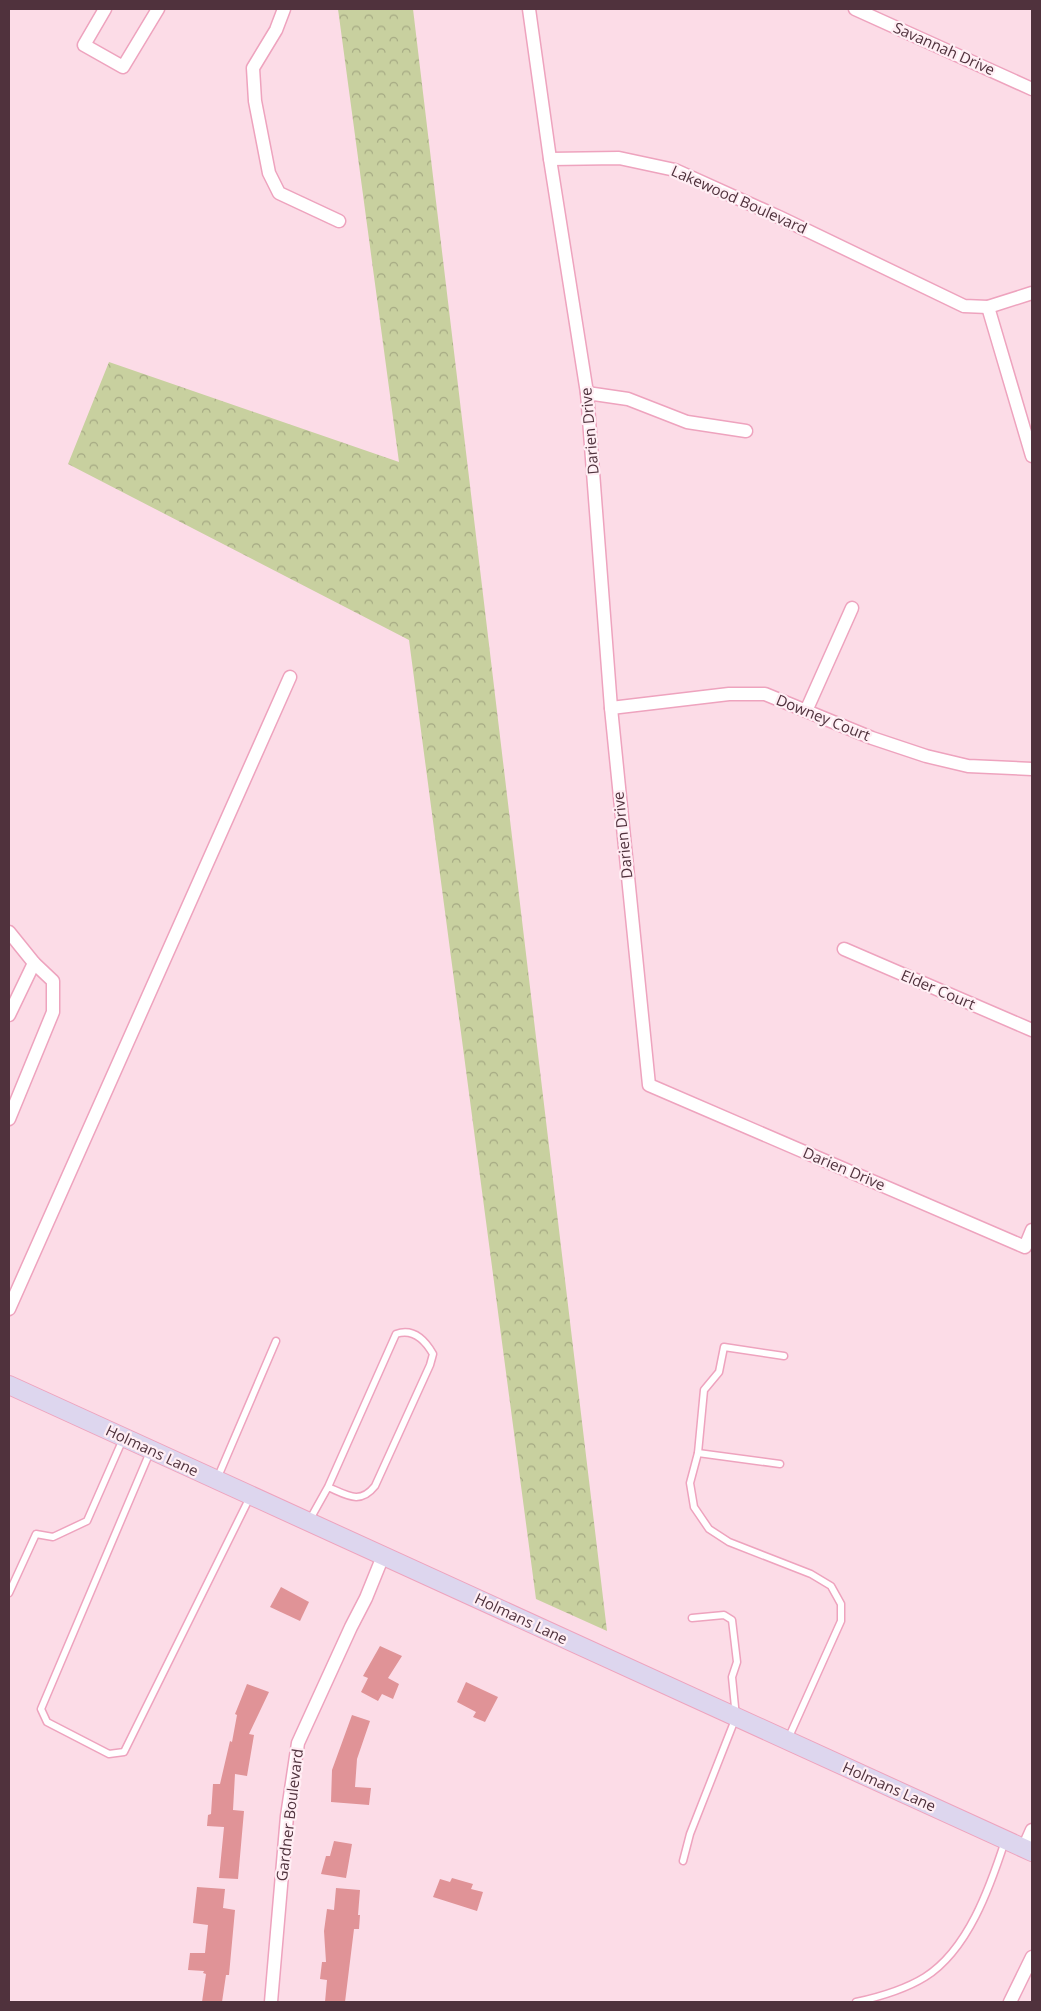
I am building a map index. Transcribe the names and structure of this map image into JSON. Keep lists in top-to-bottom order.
{
  "streets": {
    "main road": ["Holmans Lane"],
    "street": [
      "Savannah Drive",
      "Lakewood Boulevard",
      "Darien Drive",
      "Downey Court",
      "Elder Court",
      "Gardner Boulevard"
    ]
  },
  "crossings": [
    ["Lakewood Boulevard", "Darien Drive"],
    ["Darien Drive", "Downey Court"],
    ["Holmans Lane", "Gardner Boulevard"]
  ]
}
